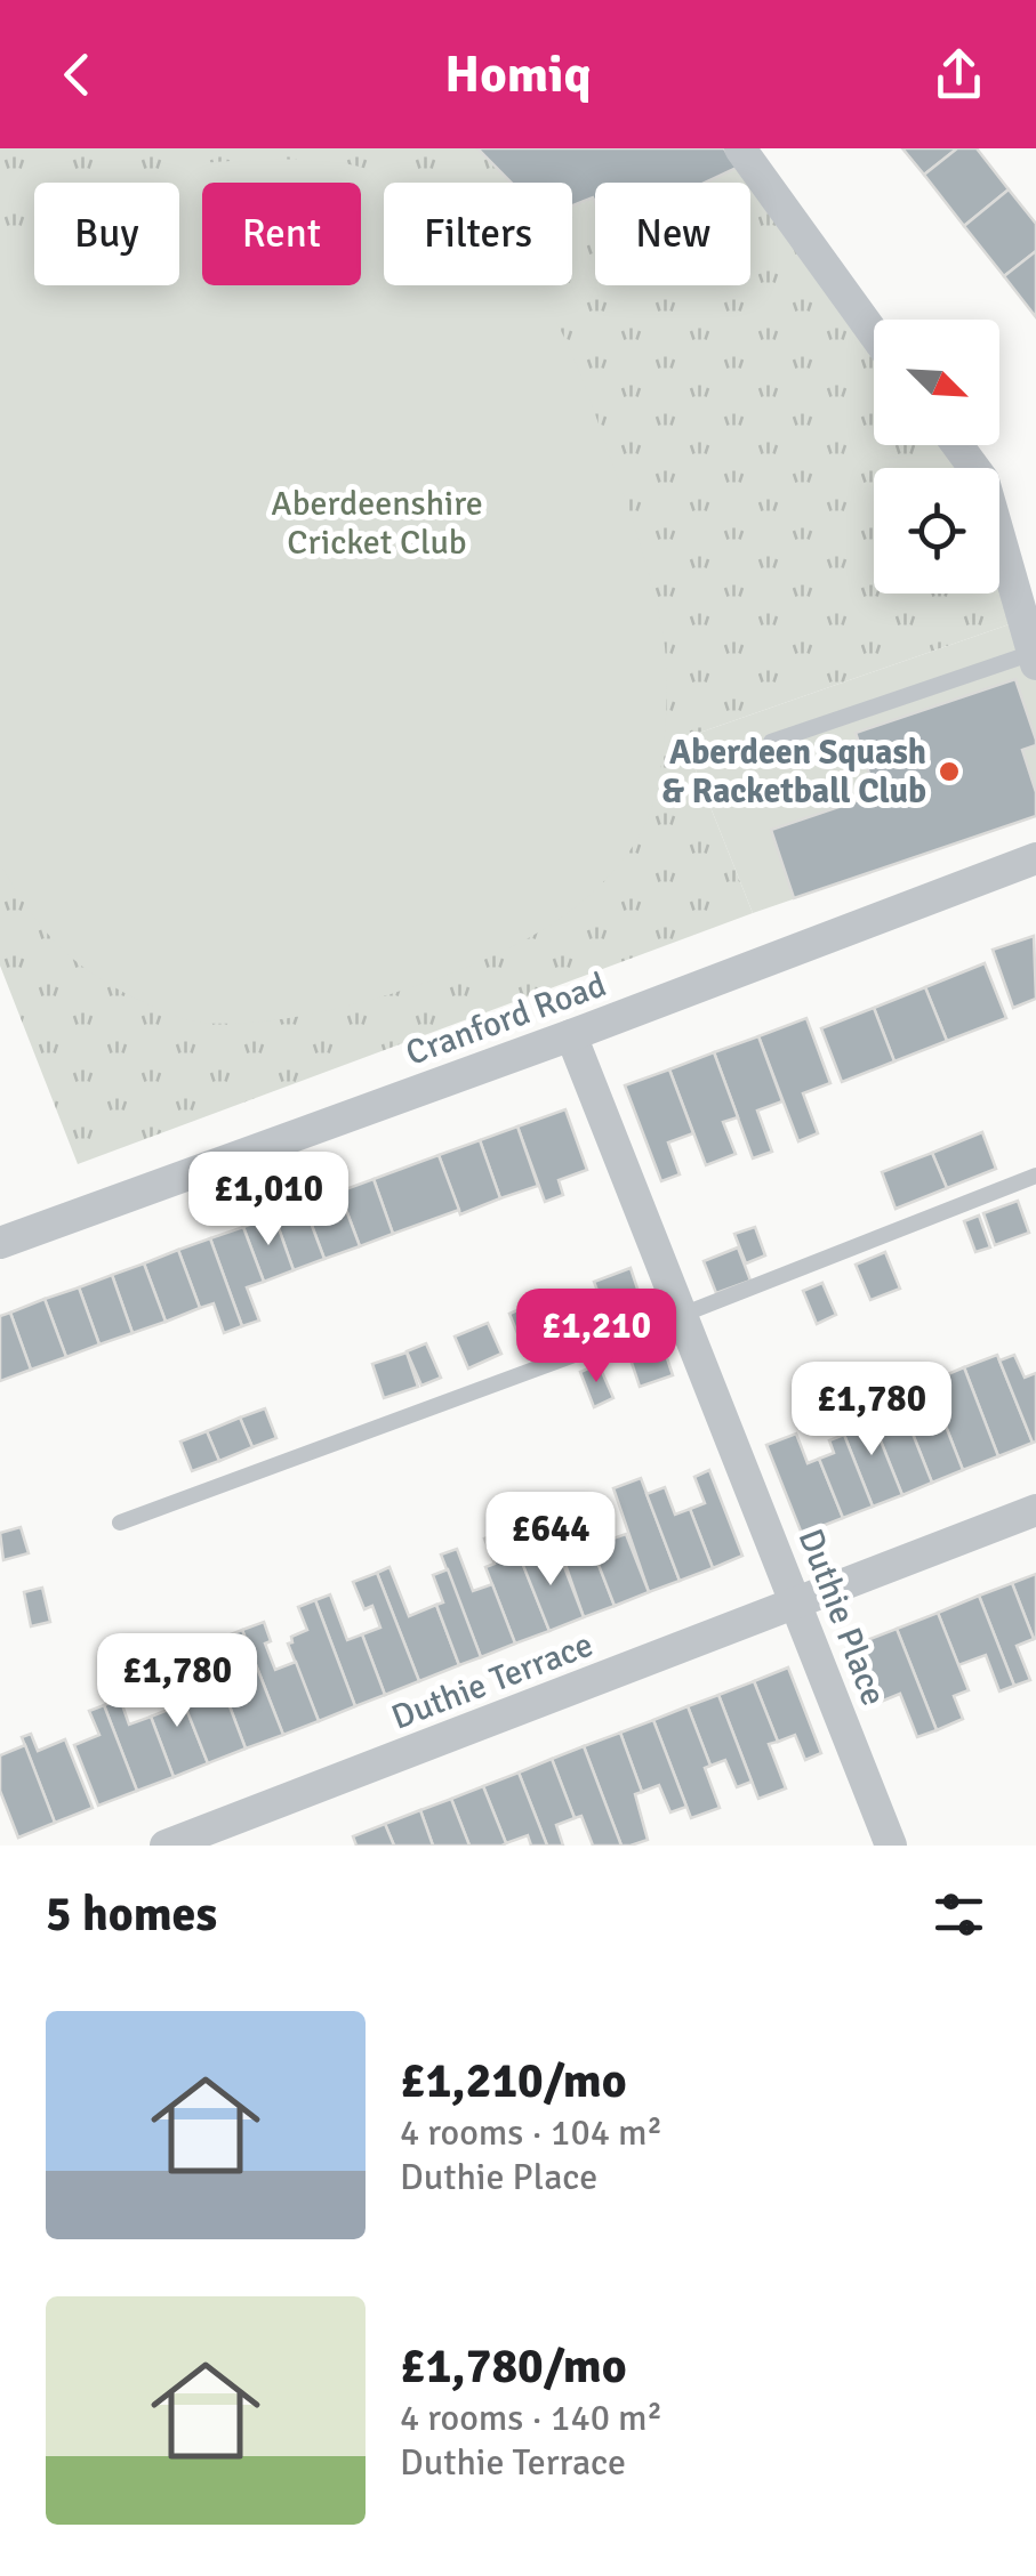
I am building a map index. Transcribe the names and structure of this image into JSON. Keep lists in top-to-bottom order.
{
  "streets": {
    "street": ["Cranford Road", "Duthie Place", "Duthie Terrace"]
  },
  "crossings": [
    ["Cranford Road", "Duthie Place"],
    ["Duthie Place", "Duthie Terrace"]
  ],
  "parks": ["Aberdeenshire Cricket Club"],
  "places": ["Aberdeen Squash & Racketball Club"],
  "north": "bottom right",
  "page": {
    "header": "Homiq",
    "chip": [
      "Buy",
      "Rent",
      "Filters",
      "New"
    ],
    "price": [
      "£1,010",
      "£1,210",
      "£1,780",
      "£644",
      "£1,780"
    ],
    "heading": "5 homes",
    "list": [
      {
        "name": "£1,210/mo",
        "note": "4 rooms · 104 m² · Duthie Place"
      },
      {
        "name": "£1,780/mo",
        "note": "4 rooms · 140 m² · Duthie Terrace"
      }
    ]
  }
}
